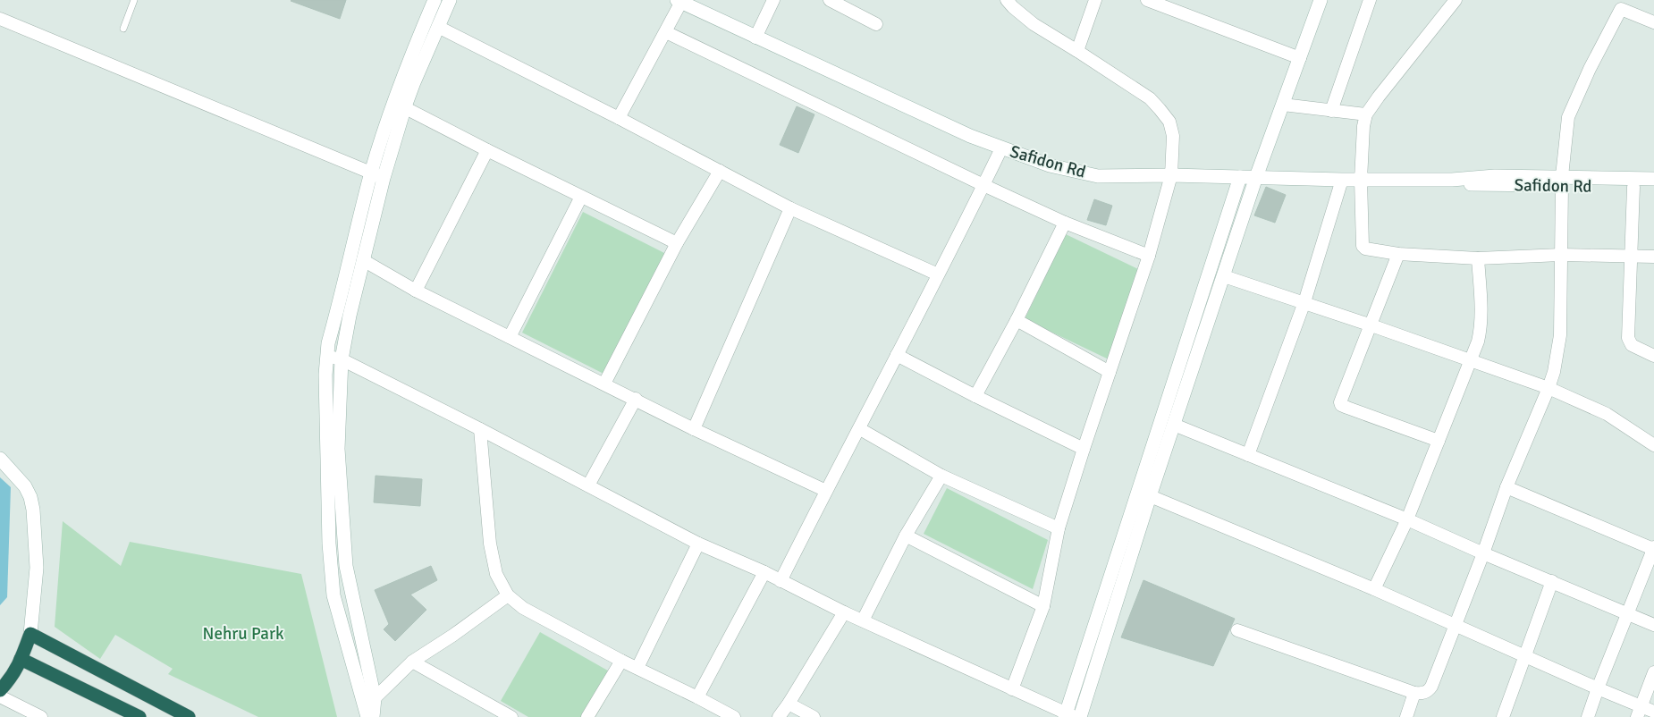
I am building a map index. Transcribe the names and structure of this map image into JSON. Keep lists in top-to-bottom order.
{
  "streets": {
    "street": ["Safidon Rd"]
  },
  "parks": ["Nehru Park"]
}
